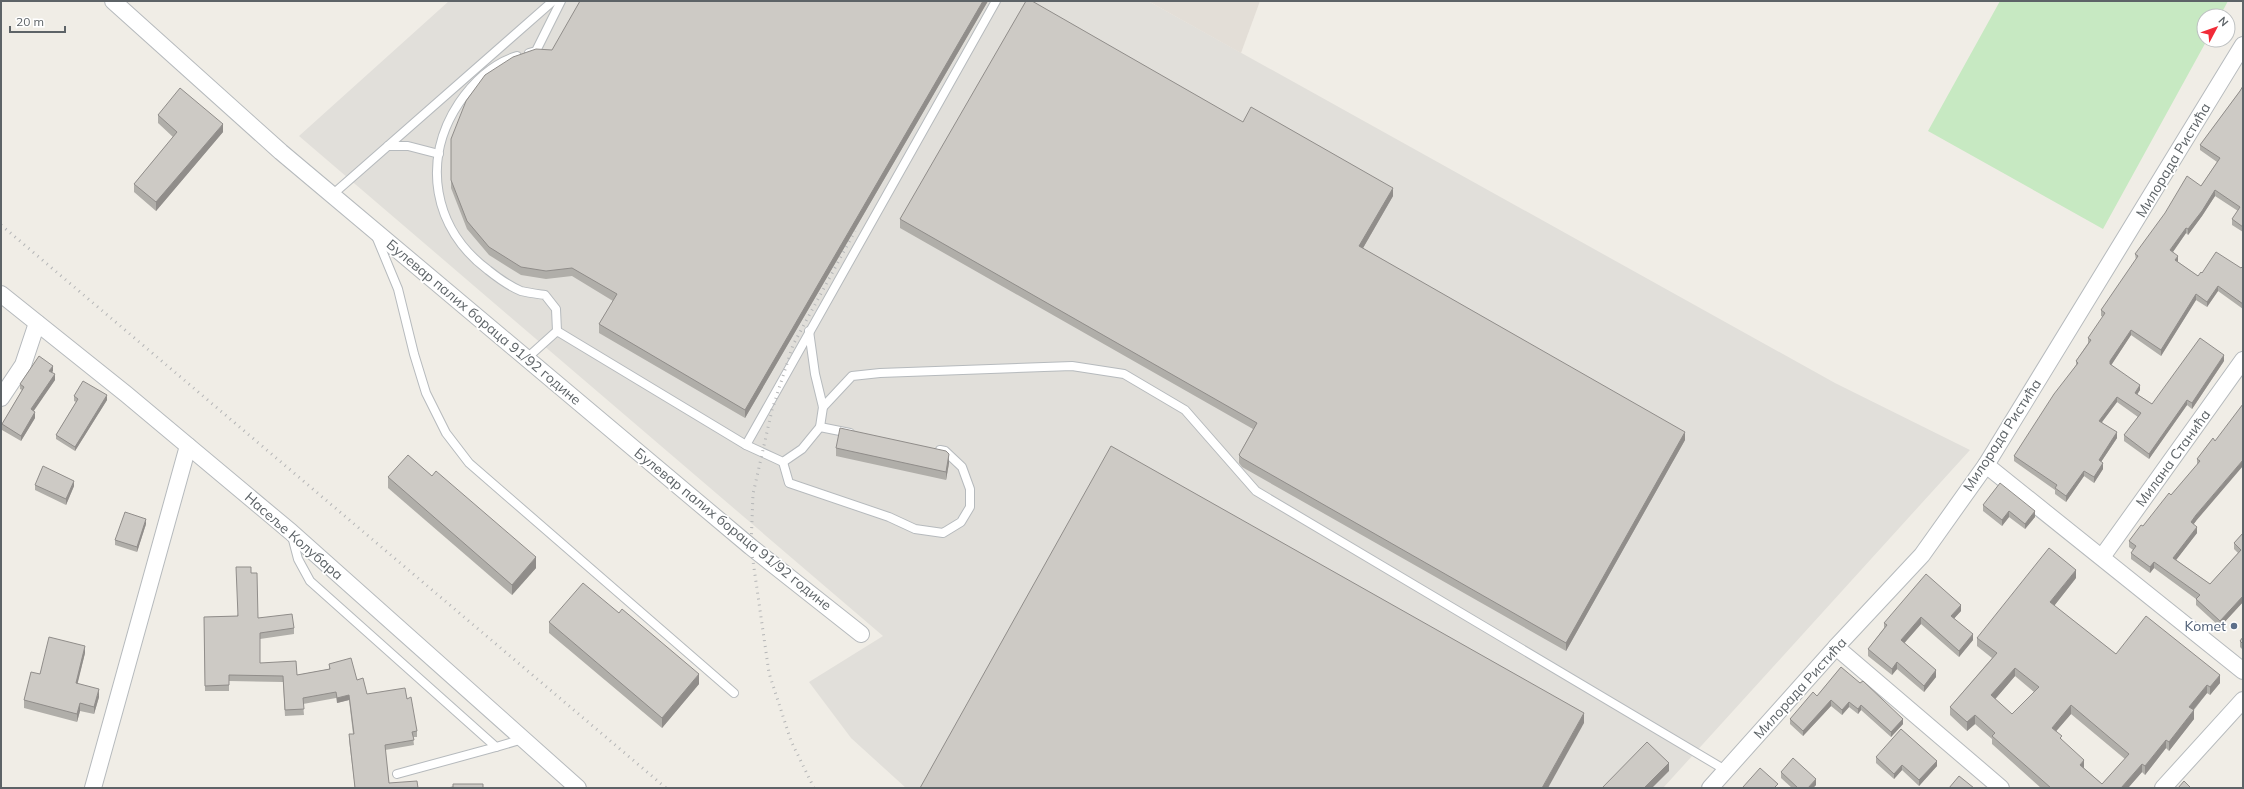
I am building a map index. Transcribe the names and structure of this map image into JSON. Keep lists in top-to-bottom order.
{
  "streets": {
    "street": [
      "Милорада Ристића",
      "Булевар палих бораца 91/92 године",
      "Милана Станића",
      "Насеље Колубара"
    ]
  },
  "places": ["Komet"],
  "scale_bar": "20 m",
  "north": "top right"
}
